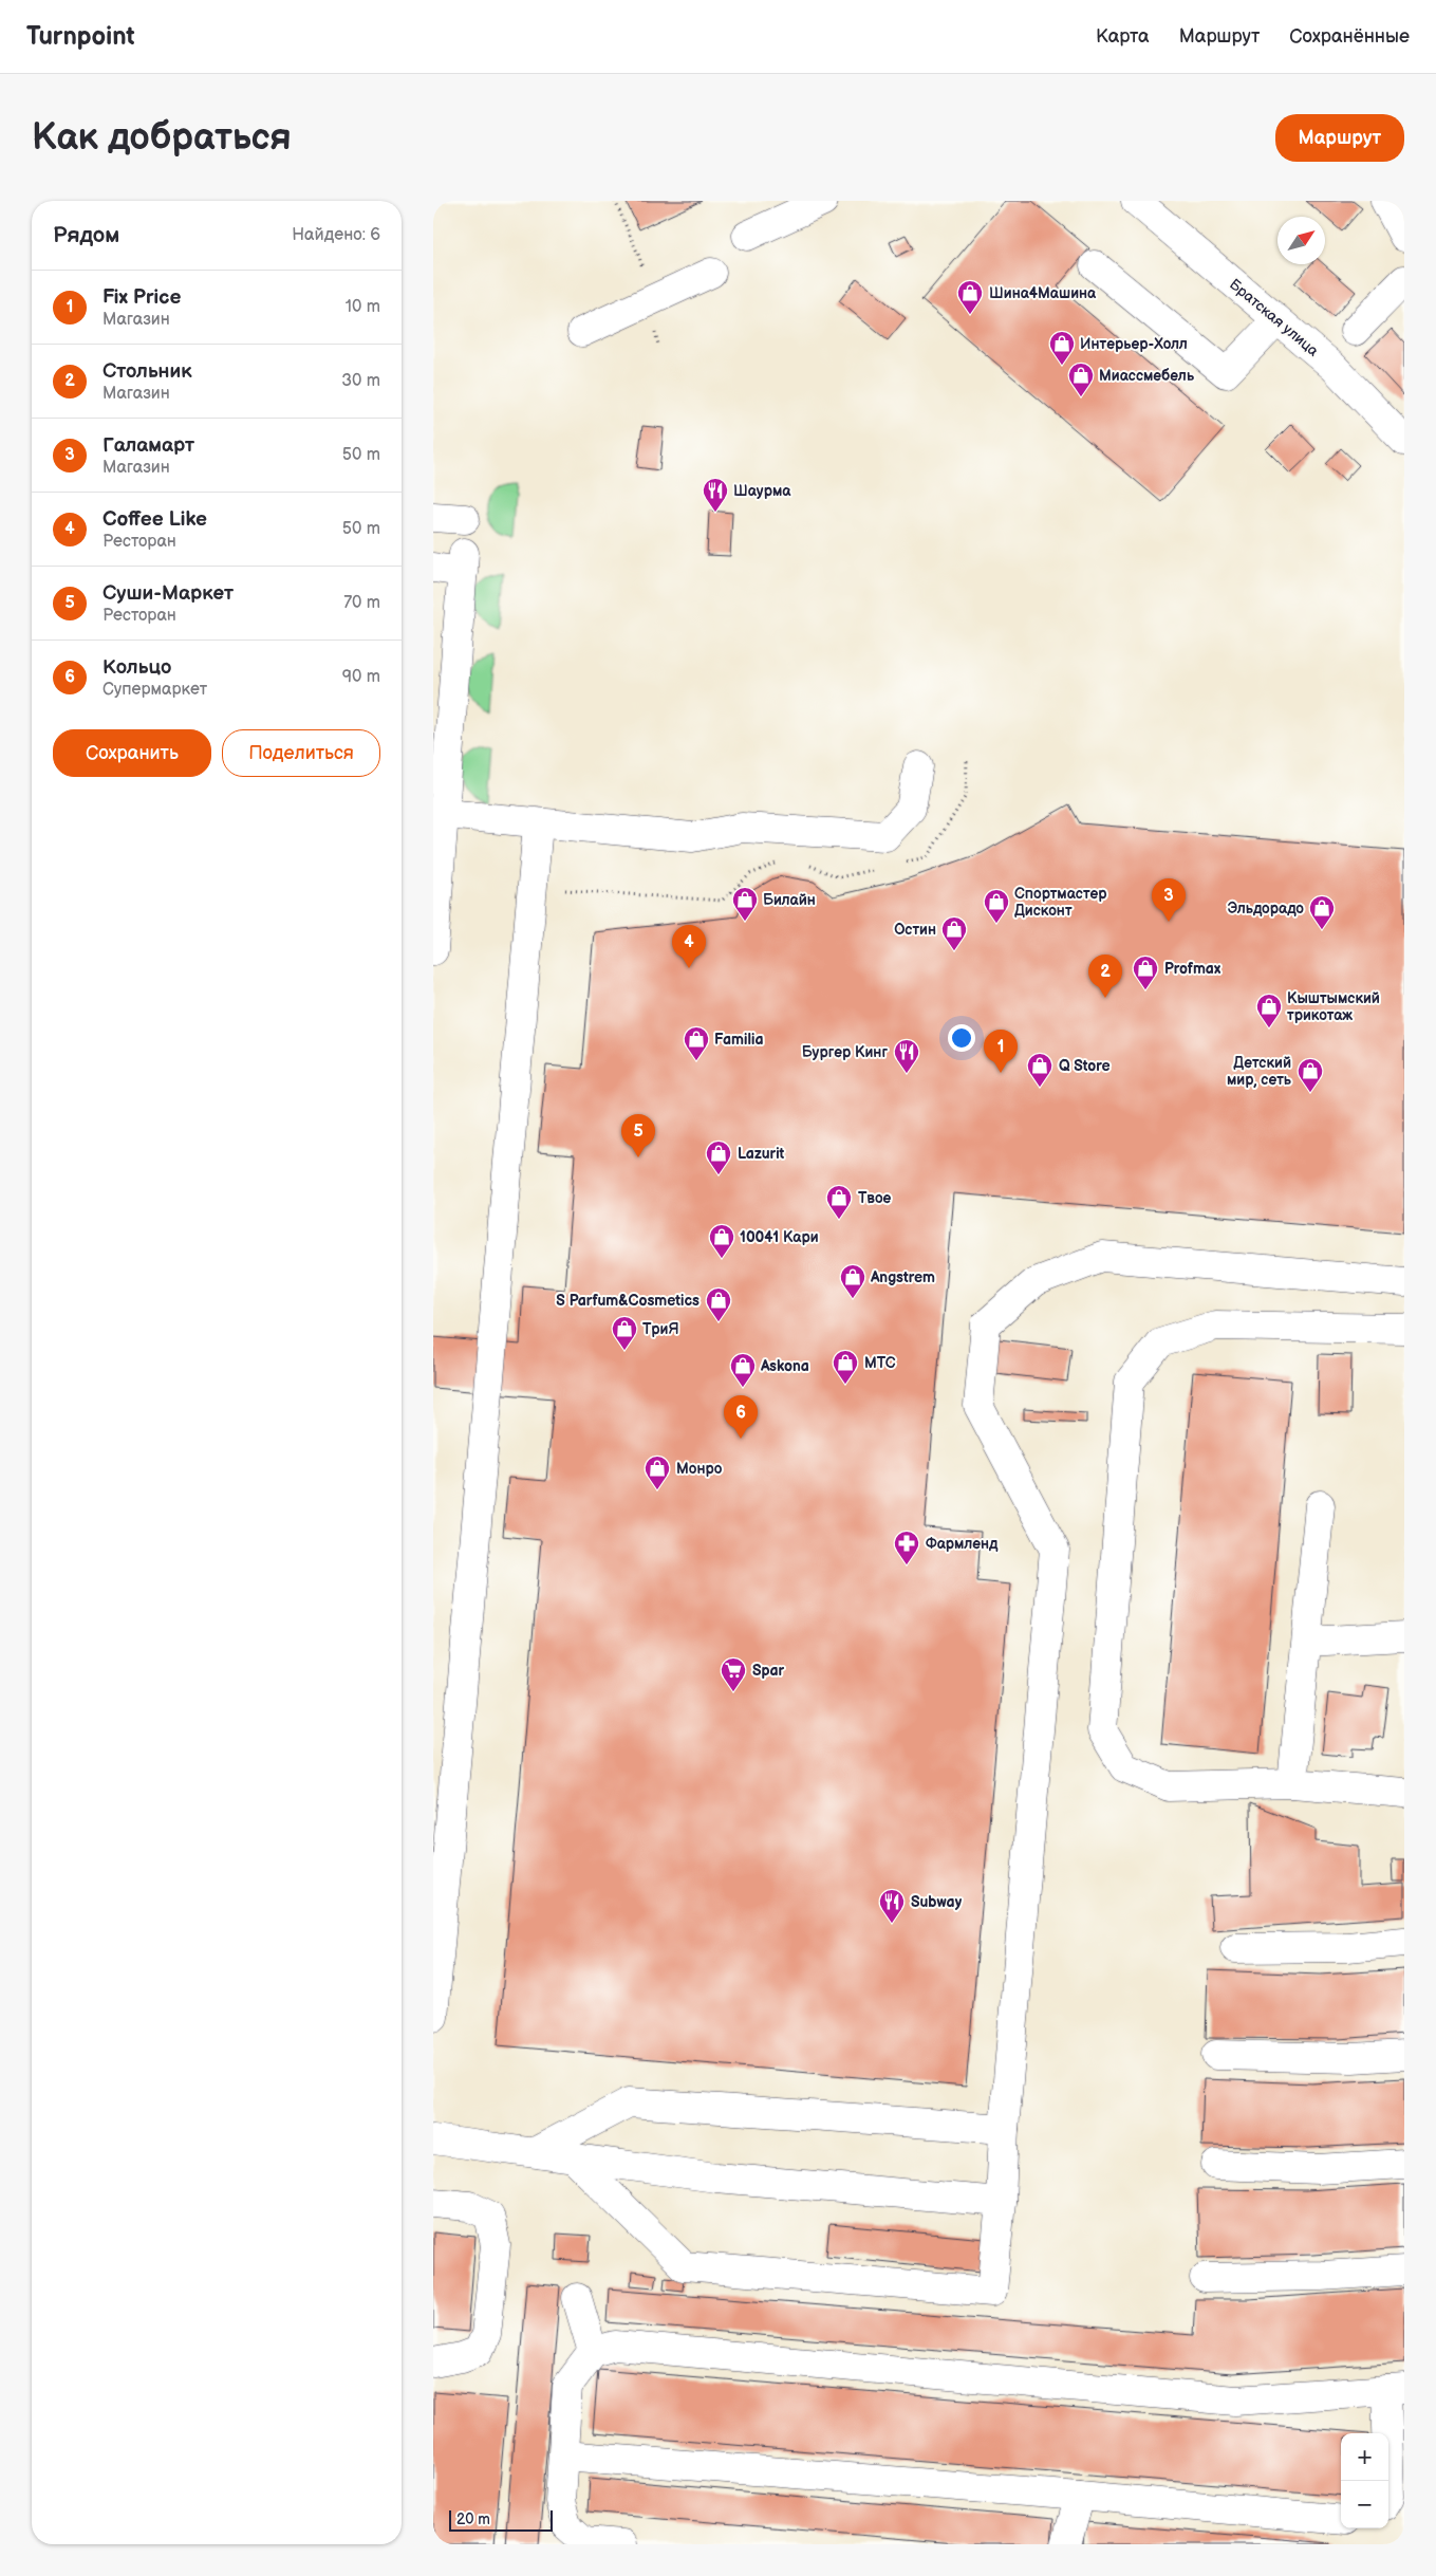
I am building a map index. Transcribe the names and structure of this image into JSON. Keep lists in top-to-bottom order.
{
  "streets": {
    "street": ["Братская улица"]
  },
  "places": {
    "shop": [
      "Шина4Машина",
      "Интерьер-Холл",
      "Миассмебель",
      "Билайн",
      "Спортмастер Дисконт",
      "Эльдорадо",
      "Остин",
      "Profmax",
      "Кыштымский трикотаж",
      "Familia",
      "Q Store",
      "Детский мир, сеть",
      "Lazurit",
      "Твое",
      "10041 Кари",
      "Angstrem",
      "S Parfum&Cosmetics",
      "ТриЯ",
      "МТС",
      "Askona",
      "Монро"
    ],
    "restaurant": ["Шаурма", "Бургер Кинг", "Subway"],
    "pharmacy": ["Фармленд"],
    "supermarket": ["Spar"]
  },
  "scale_bar": "20 m",
  "north": "top right",
  "page": {
    "header": "Turnpoint",
    "nav": ["Карта", "Маршрут", "Сохранённые"],
    "buttons": [
      "Маршрут",
      ["Сохранить", "Поделиться"]
    ],
    "title": "Как добраться",
    "heading": ["Рядом", "Найдено: 6"],
    "list": [
      {
        "mark": "1",
        "name": "Fix Price",
        "note": "Магазин",
        "value": "10 m"
      },
      {
        "mark": "2",
        "name": "Стольник",
        "note": "Магазин",
        "value": "30 m"
      },
      {
        "mark": "3",
        "name": "Галамарт",
        "note": "Магазин",
        "value": "50 m"
      },
      {
        "mark": "4",
        "name": "Coffee Like",
        "note": "Ресторан",
        "value": "50 m"
      },
      {
        "mark": "5",
        "name": "Суши-Маркет",
        "note": "Ресторан",
        "value": "70 m"
      },
      {
        "mark": "6",
        "name": "Кольцо",
        "note": "Супермаркет",
        "value": "90 m"
      }
    ],
    "pins": [
      "3",
      "4",
      "2",
      "1",
      "5",
      "6"
    ],
    "map_buttons": ["+", "−"],
    "scale": "20 m"
  }
}
